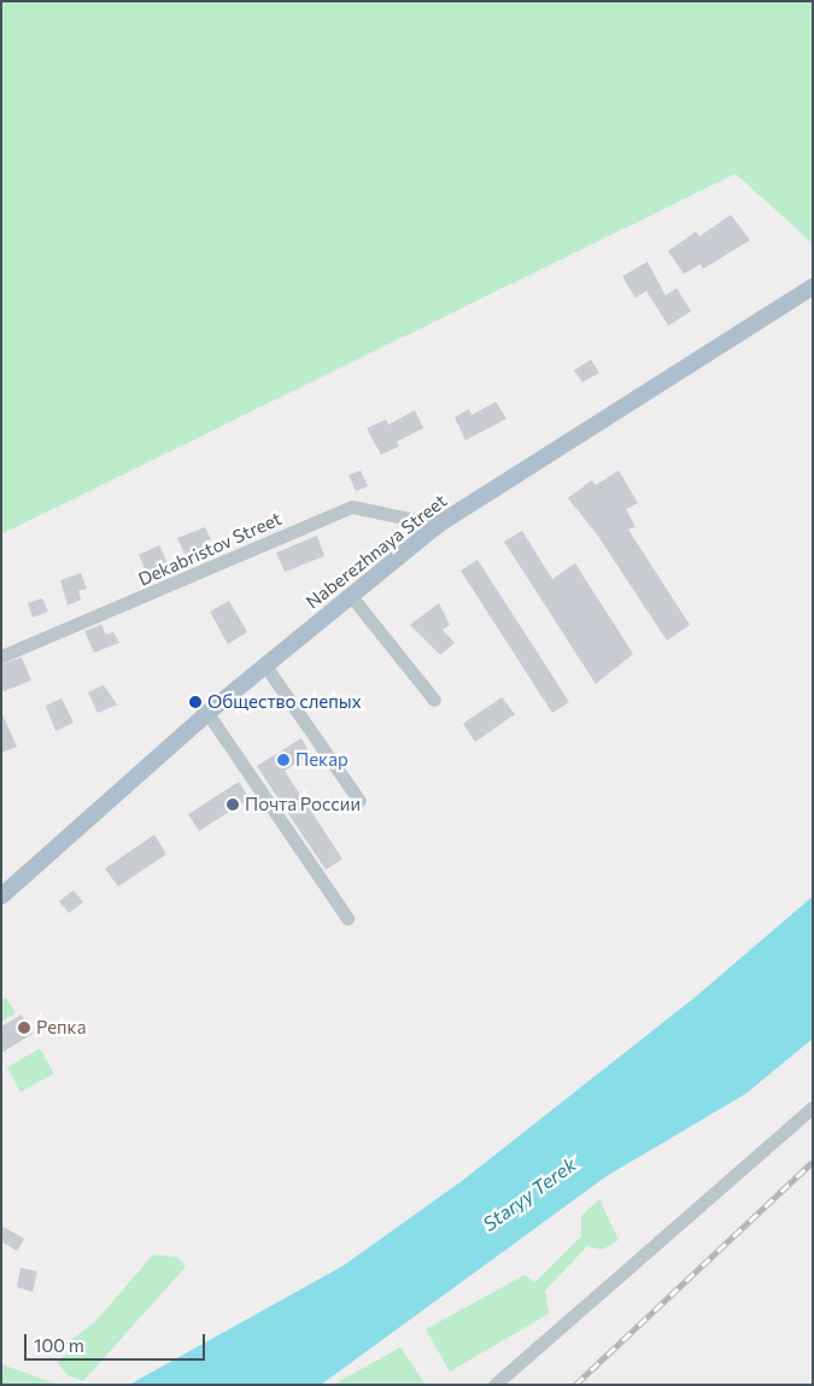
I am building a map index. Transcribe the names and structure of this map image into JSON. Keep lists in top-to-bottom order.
{
  "streets": {
    "main road": ["Naberezhnaya Street"],
    "street": ["Dekabristov Street"]
  },
  "crossings": [
    ["Dekabristov Street", "Naberezhnaya Street"]
  ],
  "water": ["Staryy Terek"],
  "places": [
    "Общество слепых",
    "Пекар",
    "Почта России",
    "Репка"
  ],
  "scale_bar": "100 m"
}
